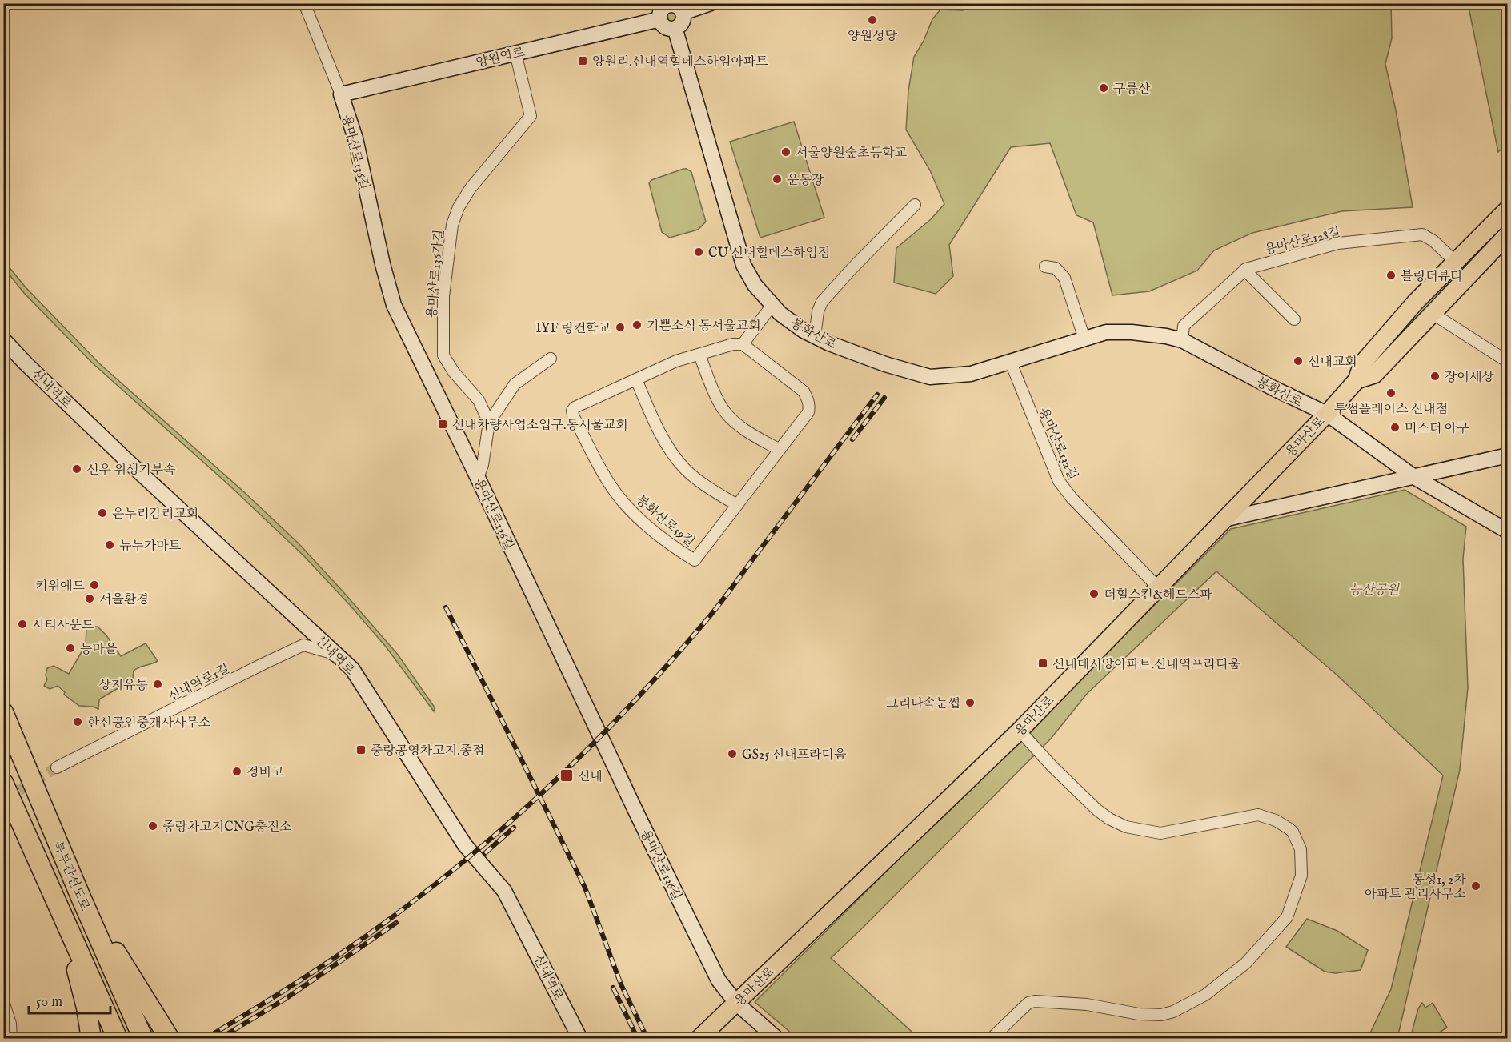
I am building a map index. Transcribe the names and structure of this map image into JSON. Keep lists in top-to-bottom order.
{
  "streets": {
    "highway": ["북부간선도로"],
    "main road": ["용마산로"],
    "street": [
      "양원역로",
      "용마산로136길",
      "용마산로128길",
      "용마산로136가길",
      "봉화산로",
      "신내역로",
      "용마산로132길",
      "봉화산로59길",
      "신내역로1길"
    ]
  },
  "crossings": [
    ["양원역로", "용마산로136길"],
    ["양원역로", "용마산로136가길"],
    ["양원역로", "봉화산로"],
    ["용마산로136길", "용마산로"],
    ["용마산로128길", "봉화산로"],
    ["용마산로128길", "용마산로"],
    ["봉화산로", "용마산로"],
    ["봉화산로", "용마산로132길"],
    ["신내역로", "신내역로1길"],
    ["용마산로", "용마산로132길"]
  ],
  "parks": ["능산공원"],
  "places": {
    "other": [
      "양원성당",
      "구릉산",
      "서울양원숲초등학교",
      "운동장",
      "CU 신내힐데스하임점",
      "블링더뷰티",
      "기쁜소식 동서울교회",
      "IYF 링컨학교",
      "신내교회",
      "장어세상",
      "투썸플레이스 신내점",
      "미스터 아구",
      "선우 위생기부속",
      "온누리감리교회",
      "뉴누가마트",
      "키위예드",
      "더힐스킨&헤드스파",
      "서울환경",
      "시티사운드",
      "능마을",
      "상지유통",
      "그리다속눈썹",
      "한신공인중개사사무소",
      "GS25 신내프라디움",
      "정비고",
      "중랑차고지CNG충전소",
      "동성1, 2차 아파트 관리사무소"
    ],
    "transit": [
      "양원리.신내역힐데스하임아파트",
      "신내차량사업소입구.동서울교회",
      "신내데시앙아파트.신내역프라디움",
      "중랑공영차고지.종점",
      "신내"
    ]
  },
  "scale_bar": "50 m"
}
